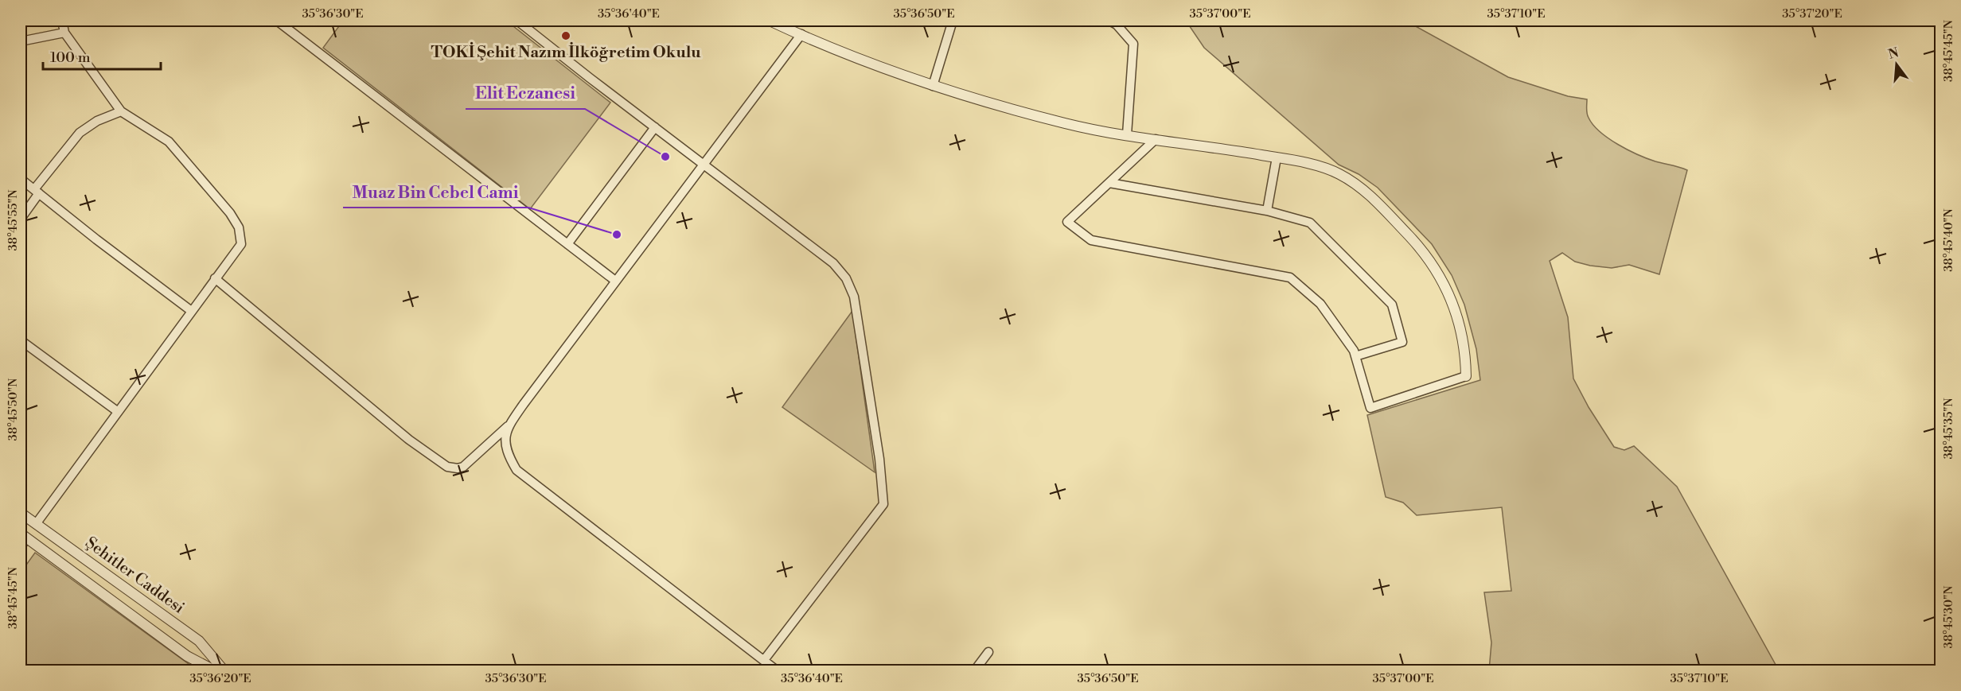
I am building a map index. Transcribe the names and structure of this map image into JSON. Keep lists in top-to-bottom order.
{
  "streets": {
    "street": ["Şehitler Caddesi"]
  },
  "places": ["TOKİ Şehit Nazım İlköğretim Okulu", "Elit Eczanesi", "Muaz Bin Cebel Cami"],
  "scale_bar": "100 m",
  "north": "top",
  "coordinates": [
    "35°36'30\"E",
    "35°36'40\"E",
    "35°36'50\"E",
    "35°37'00\"E",
    "35°37'10\"E",
    "35°37'20\"E",
    "38°45'45\"N",
    "38°45'55\"N",
    "38°45'40\"N",
    "38°45'50\"N",
    "38°45'35\"N",
    "38°45'30\"N",
    "35°36'20\"E"
  ]
}
